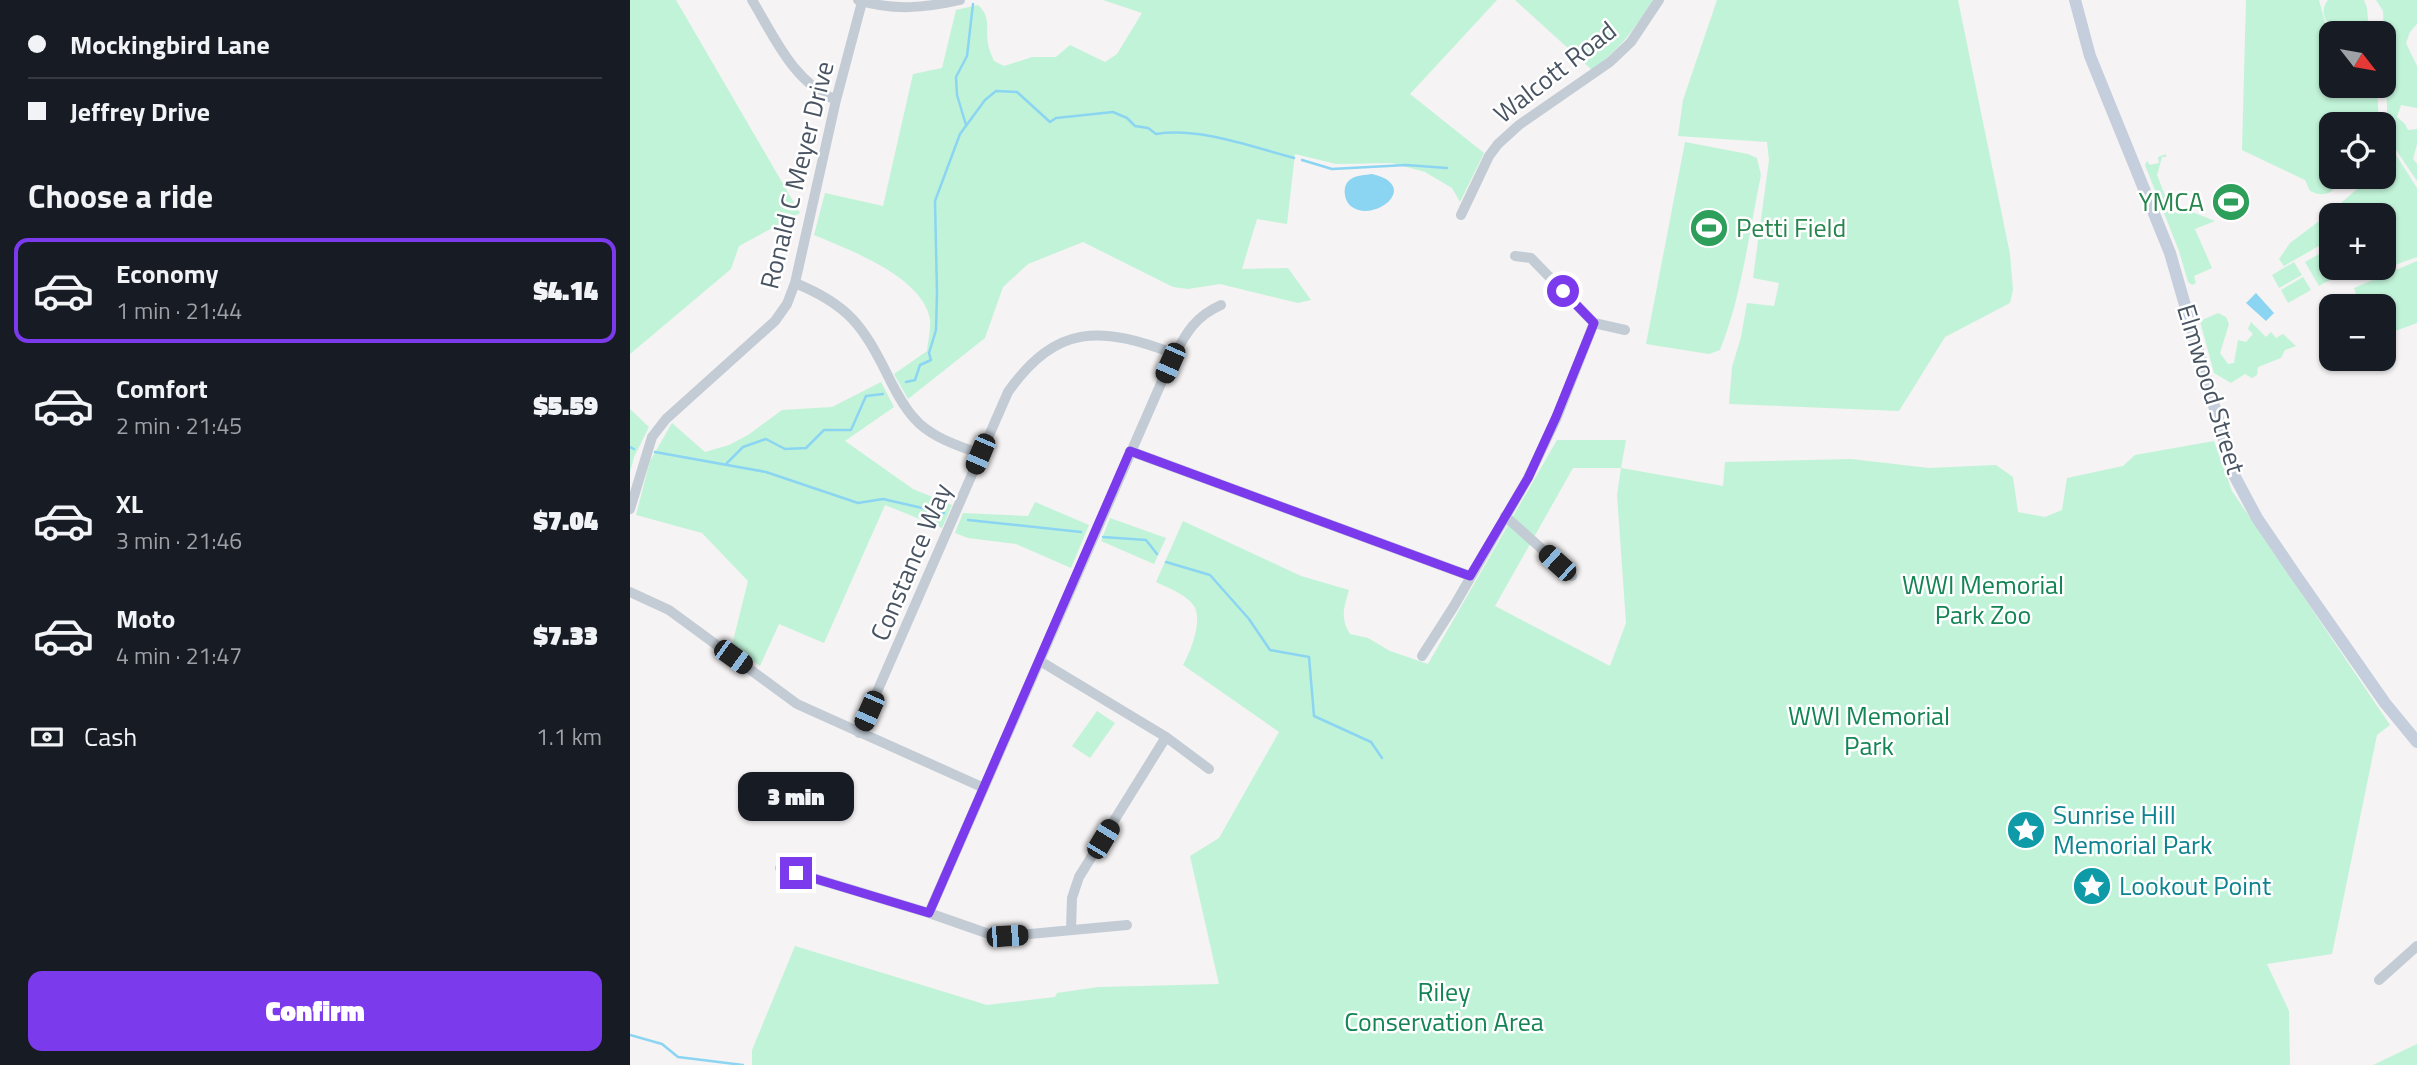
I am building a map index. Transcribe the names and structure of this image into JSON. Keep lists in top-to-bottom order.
{
  "streets": {
    "main road": ["Elmwood Street"],
    "street": ["Walcott Road", "Ronald C Meyer Drive", "Constance Way"]
  },
  "parks": ["WWI Memorial Park Zoo", "WWI Memorial Park", "Riley Conservation Area"],
  "places": {
    "sports": ["YMCA", "Petti Field"],
    "place": ["Sunrise Hill Memorial Park", "Lookout Point"]
  },
  "north": "bottom right",
  "page": {
    "banner": ["Mockingbird Lane", "Jeffrey Drive"],
    "map_buttons": ["+", "−"],
    "heading": "Choose a ride",
    "list": [
      {
        "name": "Economy",
        "note": "1 min · 21:44",
        "value": "$4.14"
      },
      {
        "name": "Comfort",
        "note": "2 min · 21:45",
        "value": "$5.59"
      },
      {
        "name": "XL",
        "note": "3 min · 21:46",
        "value": "$7.04"
      },
      {
        "name": "Moto",
        "note": "4 min · 21:47",
        "value": "$7.33"
      }
    ],
    "pay": ["Cash", "1.1 km"],
    "bubble": "3 min",
    "buttons": "Confirm"
  }
}
